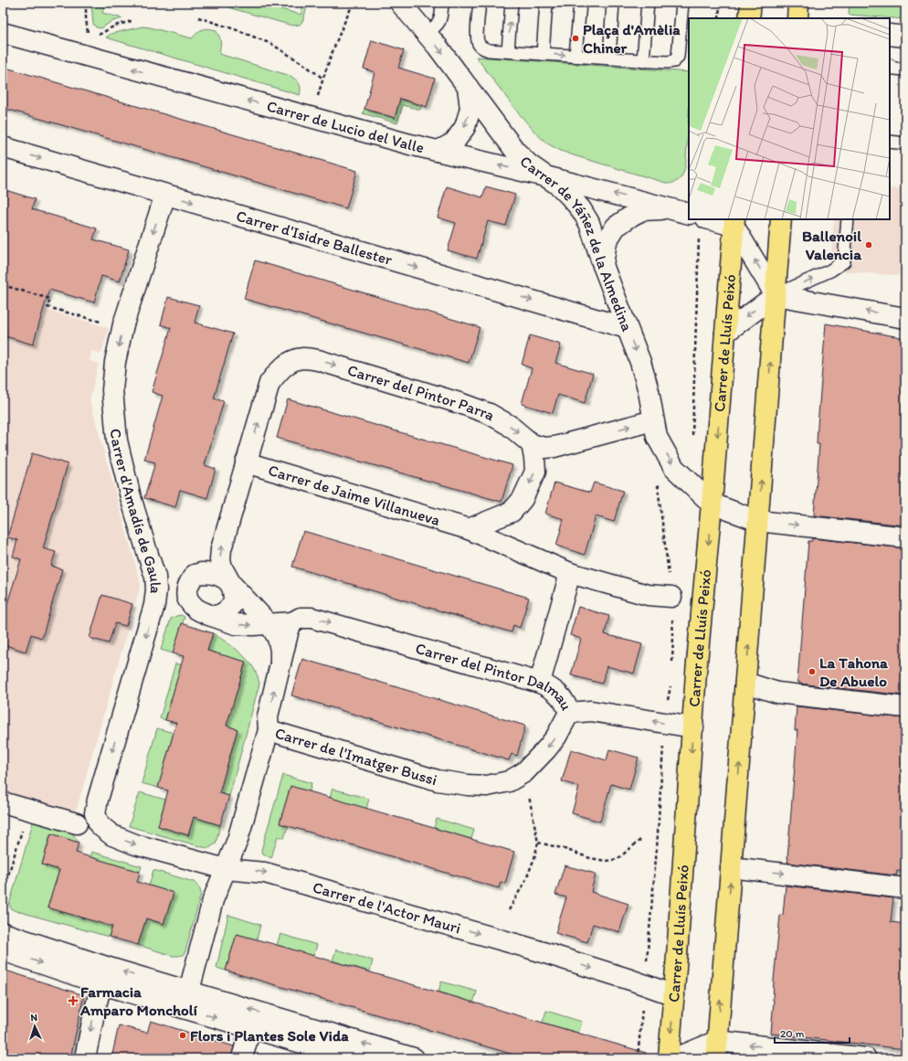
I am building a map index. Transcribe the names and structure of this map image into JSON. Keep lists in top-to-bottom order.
{
  "streets": {
    "main road": ["Carrer de Lluís Peixó"],
    "street": [
      "Carrer de Lucio del Valle",
      "Carrer d'Isidre Ballester",
      "Carrer de Yáñez de la Almedina",
      "Carrer del Pintor Parra",
      "Carrer de Jaime Villanueva",
      "Carrer d'Amadís de Gaula",
      "Carrer del Pintor Dalmau",
      "Carrer de l'Imatger Bussi",
      "Carrer de l'Actor Mauri"
    ]
  },
  "crossings": [
    ["Carrer de Lucio del Valle", "Carrer de Yáñez de la Almedina"],
    ["Carrer d'Isidre Ballester", "Carrer de Yáñez de la Almedina"],
    ["Carrer d'Isidre Ballester", "Carrer d'Amadís de Gaula"],
    ["Carrer de Yáñez de la Almedina", "Carrer de Lluís Peixó"],
    ["Carrer de Yáñez de la Almedina", "Carrer del Pintor Parra"],
    ["Carrer de Lluís Peixó", "Carrer del Pintor Dalmau"],
    ["Carrer de Lluís Peixó", "Carrer de l'Actor Mauri"],
    ["Carrer del Pintor Parra", "Carrer de Jaime Villanueva"],
    ["Carrer d'Amadís de Gaula", "Carrer del Pintor Dalmau"],
    ["Carrer d'Amadís de Gaula", "Carrer de l'Actor Mauri"],
    ["Carrer del Pintor Dalmau", "Carrer de l'Imatger Bussi"],
    ["Carrer de l'Imatger Bussi", "Carrer de l'Actor Mauri"]
  ],
  "one_way": [
    "Carrer de Lucio del Valle",
    "Carrer d'Isidre Ballester",
    "Carrer de Yáñez de la Almedina",
    "Carrer del Pintor Parra",
    "Carrer de l'Imatger Bussi"
  ],
  "places": {
    "other": [
      "Plaça d'Amèlia Chiner",
      "Ballenoil Valencia",
      "La Tahona De Abuelo",
      "Flors i Plantes Sole Vida"
    ],
    "health": ["Farmacia Amparo Moncholí"]
  },
  "scale_bar": "20 m",
  "north": "top"
}
